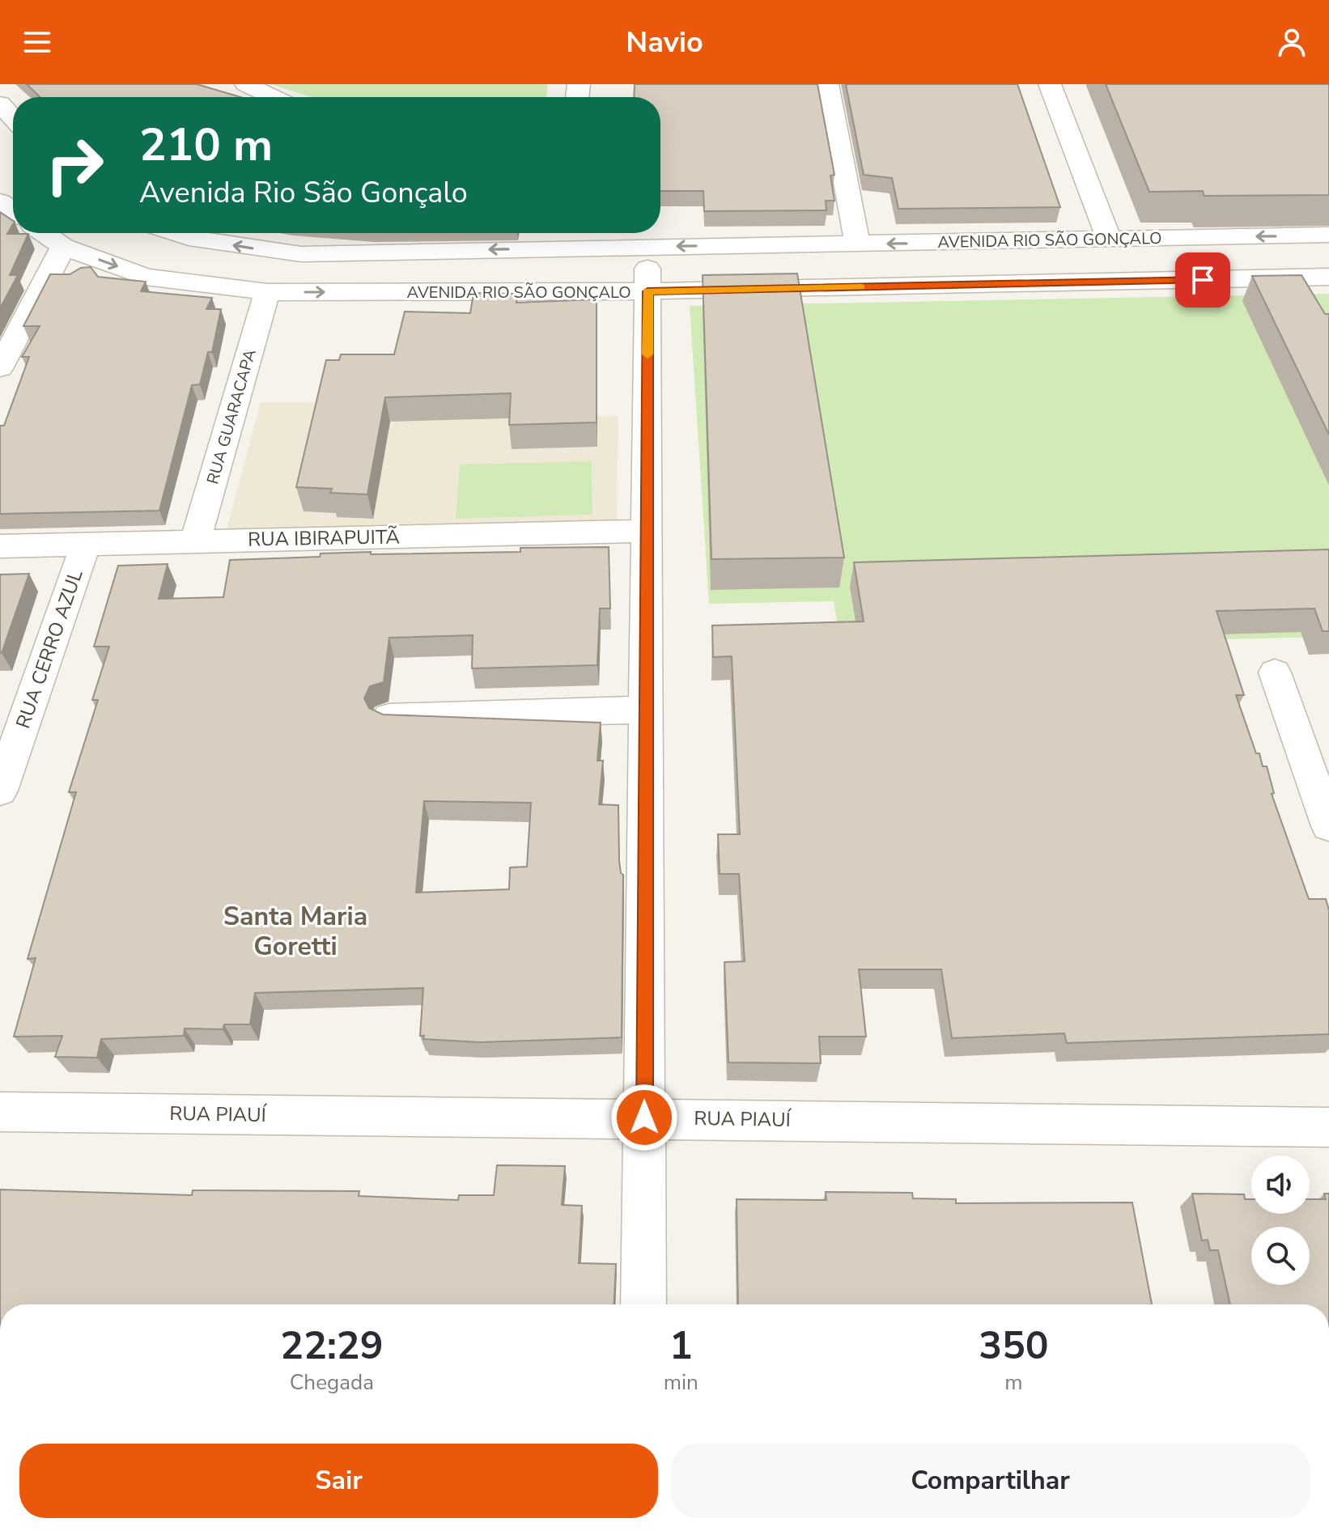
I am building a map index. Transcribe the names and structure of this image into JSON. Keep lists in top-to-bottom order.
{
  "streets": {
    "street": [
      "AVENIDA RIO SÃO GONÇALO",
      "RUA GUARACAPA",
      "RUA IBIRAPUITÃ",
      "RUA CERRO AZUL",
      "RUA PIAUÍ"
    ]
  },
  "crossings": [
    ["AVENIDA RIO SÃO GONÇALO", "RUA GUARACAPA"],
    ["RUA GUARACAPA", "RUA IBIRAPUITÃ"],
    ["RUA IBIRAPUITÃ", "RUA CERRO AZUL"]
  ],
  "districts": ["Santa Maria Goretti"],
  "page": {
    "header": "Navio",
    "turn": ["210 m", "Avenida Rio São Gonçalo"],
    "eta": [
      "22:29",
      "Chegada",
      "1",
      "min",
      "350",
      "m"
    ],
    "buttons": ["Sair", "Compartilhar"]
  }
}
